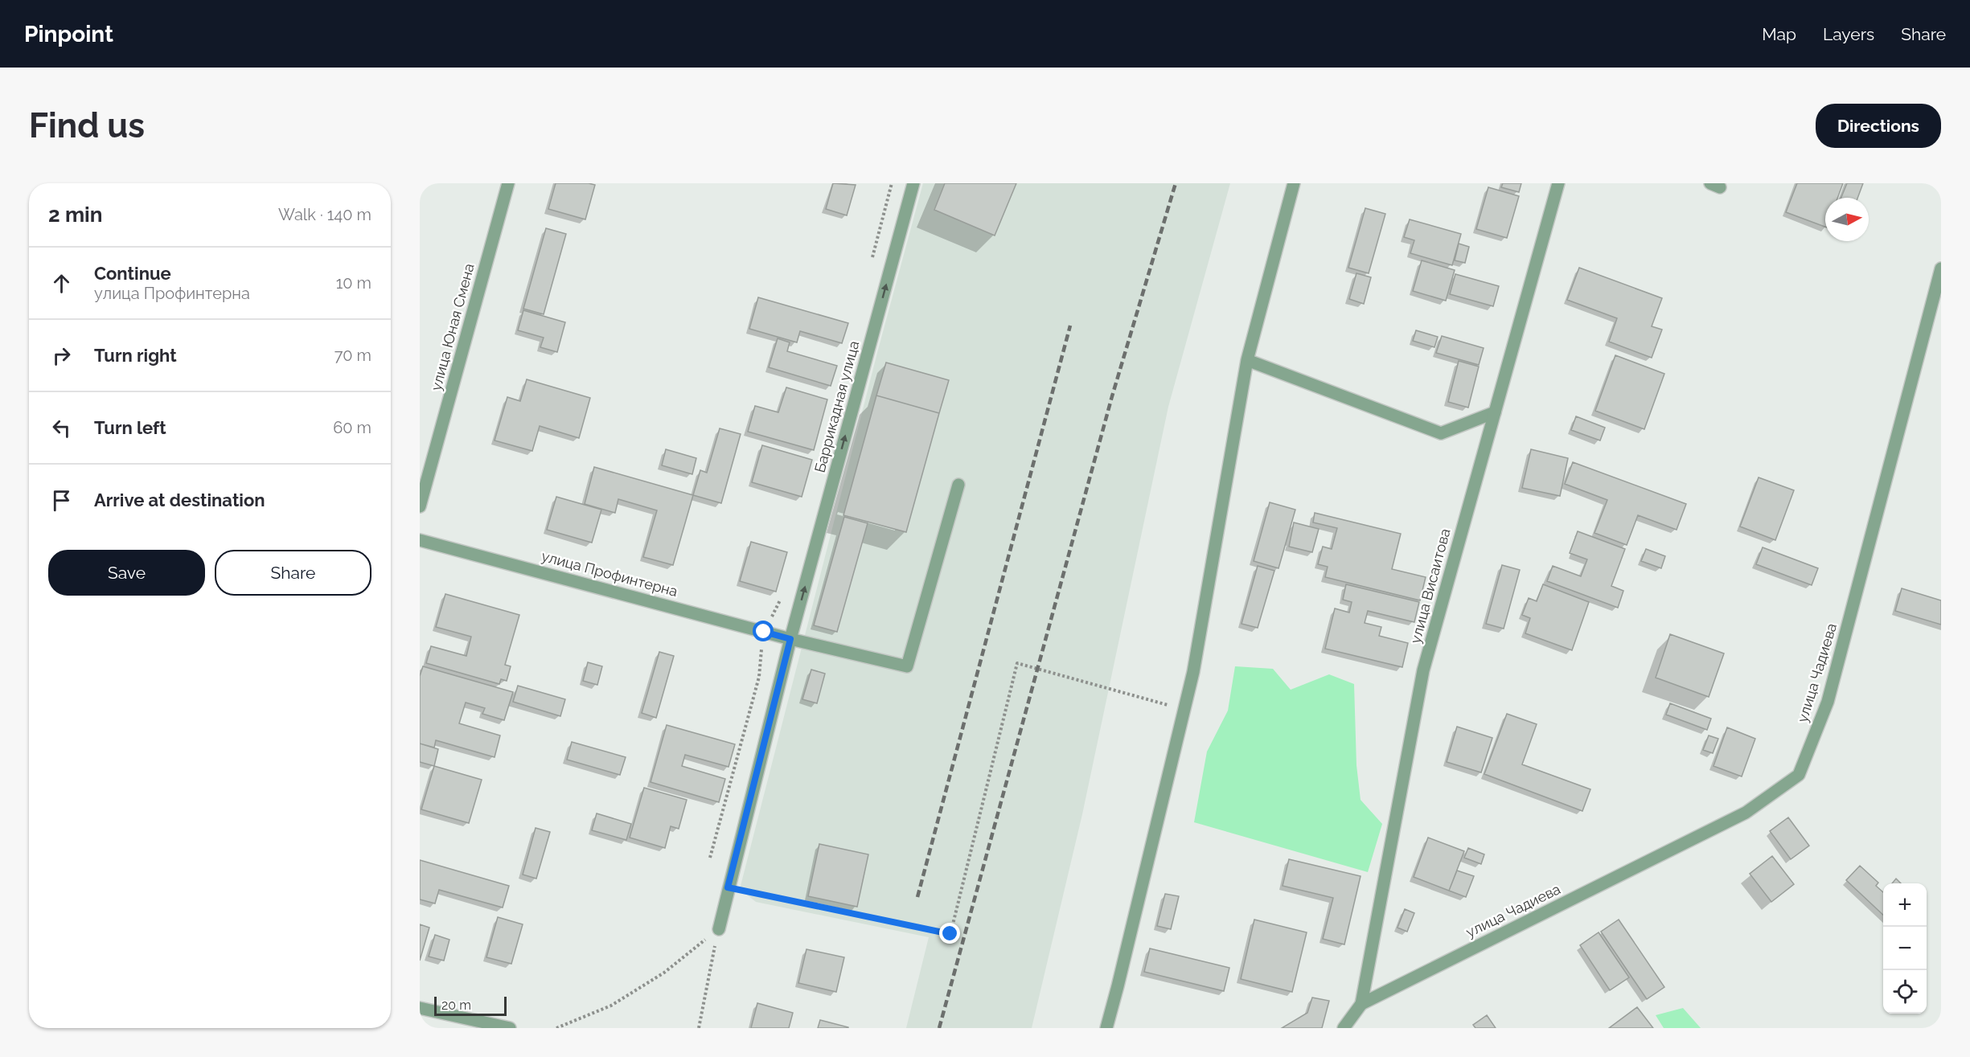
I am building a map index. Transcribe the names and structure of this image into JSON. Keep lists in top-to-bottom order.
{
  "streets": {
    "street": [
      "улица Юная Смена",
      "Баррикадная улица",
      "улица Профинтерна",
      "улица Висаитова",
      "улица Чадиева"
    ]
  },
  "crossings": [
    ["Баррикадная улица", "улица Профинтерна"],
    ["улица Висаитова", "улица Чадиева"]
  ],
  "one_way": ["Баррикадная улица"],
  "scale_bar": "20 m",
  "north": "right",
  "page": {
    "header": "Pinpoint",
    "nav": ["Map", "Layers", "Share"],
    "buttons": [
      "Directions",
      ["Save", "Share"]
    ],
    "title": "Find us",
    "heading": ["2 min", "Walk · 140 m"],
    "list": [
      ["Continue", "улица Профинтерна", "10 m"],
      ["Turn right", "70 m"],
      ["Turn left", "60 m"],
      "Arrive at destination"
    ],
    "map_buttons": ["+", "−"],
    "scale": "20 m"
  }
}
